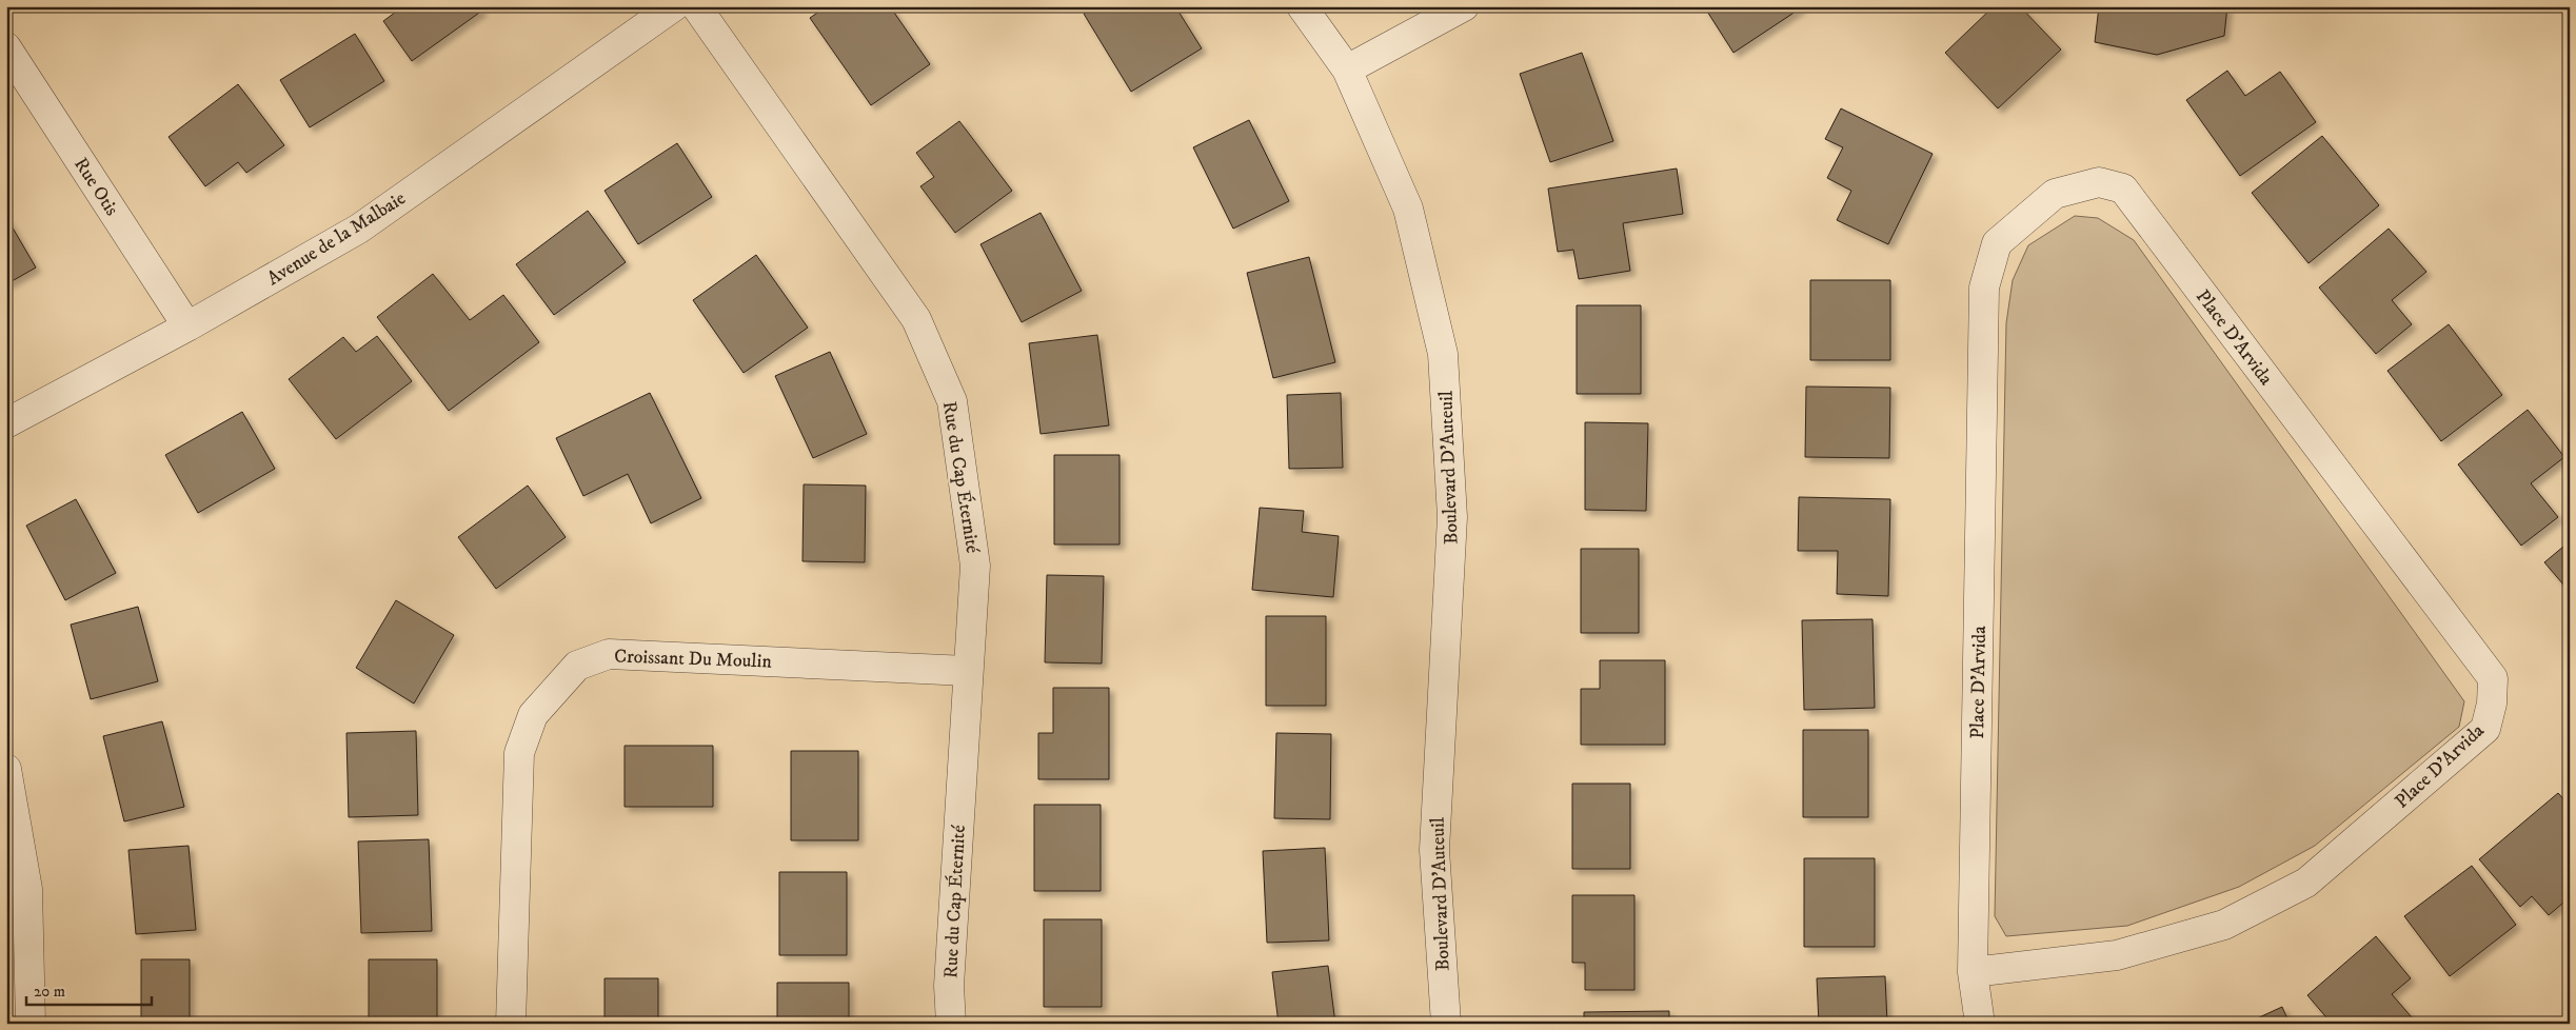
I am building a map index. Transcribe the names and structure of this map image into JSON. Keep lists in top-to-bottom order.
{
  "streets": {
    "street": [
      "Rue Otis",
      "Avenue de la Malbaie",
      "Place D'Arvida",
      "Boulevard D'Auteuil",
      "Rue du Cap Éternité",
      "Croissant Du Moulin"
    ]
  },
  "crossings": [
    ["Rue Otis", "Avenue de la Malbaie"],
    ["Rue du Cap Éternité", "Croissant Du Moulin"]
  ],
  "scale_bar": "20 m"
}
